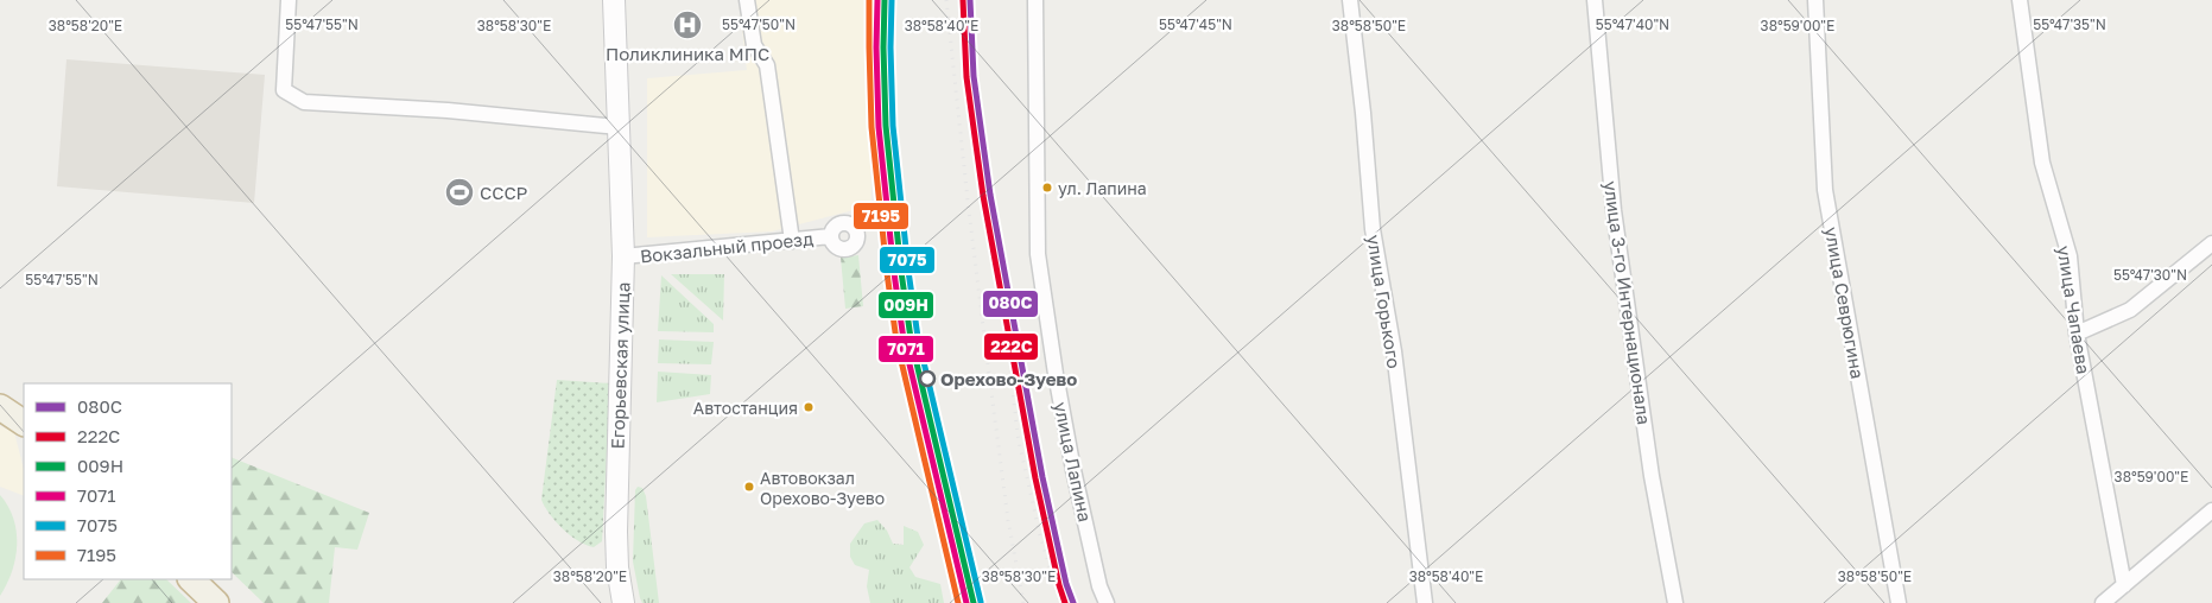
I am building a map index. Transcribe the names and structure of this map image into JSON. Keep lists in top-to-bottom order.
{
  "streets": {
    "main road": ["Егорьевская улица"],
    "street": [
      "Вокзальный проезд",
      "улица Горького",
      "улица 3-го Интернационала",
      "улица Севрюгина",
      "улица Чапаева",
      "улица Лапина"
    ]
  },
  "crossings": [
    ["Вокзальный проезд", "Егорьевская улица"]
  ],
  "places": {
    "hospital": ["Поликлиника МПС"],
    "other": [
      "ул. Лапина",
      "Орехово-Зуево",
      "Автостанция",
      "Автовокзал Орехово-Зуево"
    ],
    "sports": ["СССР"]
  },
  "lines": [
    "transit line 080С",
    "transit line 222С",
    "transit line 009Н",
    "transit line 7071",
    "transit line 7075",
    "transit line 7195"
  ],
  "legend": [
    "080С",
    "222С",
    "009Н",
    "7071",
    "7075",
    "7195"
  ],
  "coordinates": [
    "55°47'55\"N",
    "55°47'50\"N",
    "55°47'45\"N",
    "55°47'40\"N",
    "55°47'35\"N",
    "38°58'20\"E",
    "38°58'30\"E",
    "38°58'40\"E",
    "38°58'50\"E",
    "38°59'00\"E",
    "55°47'30\"N"
  ]
}
